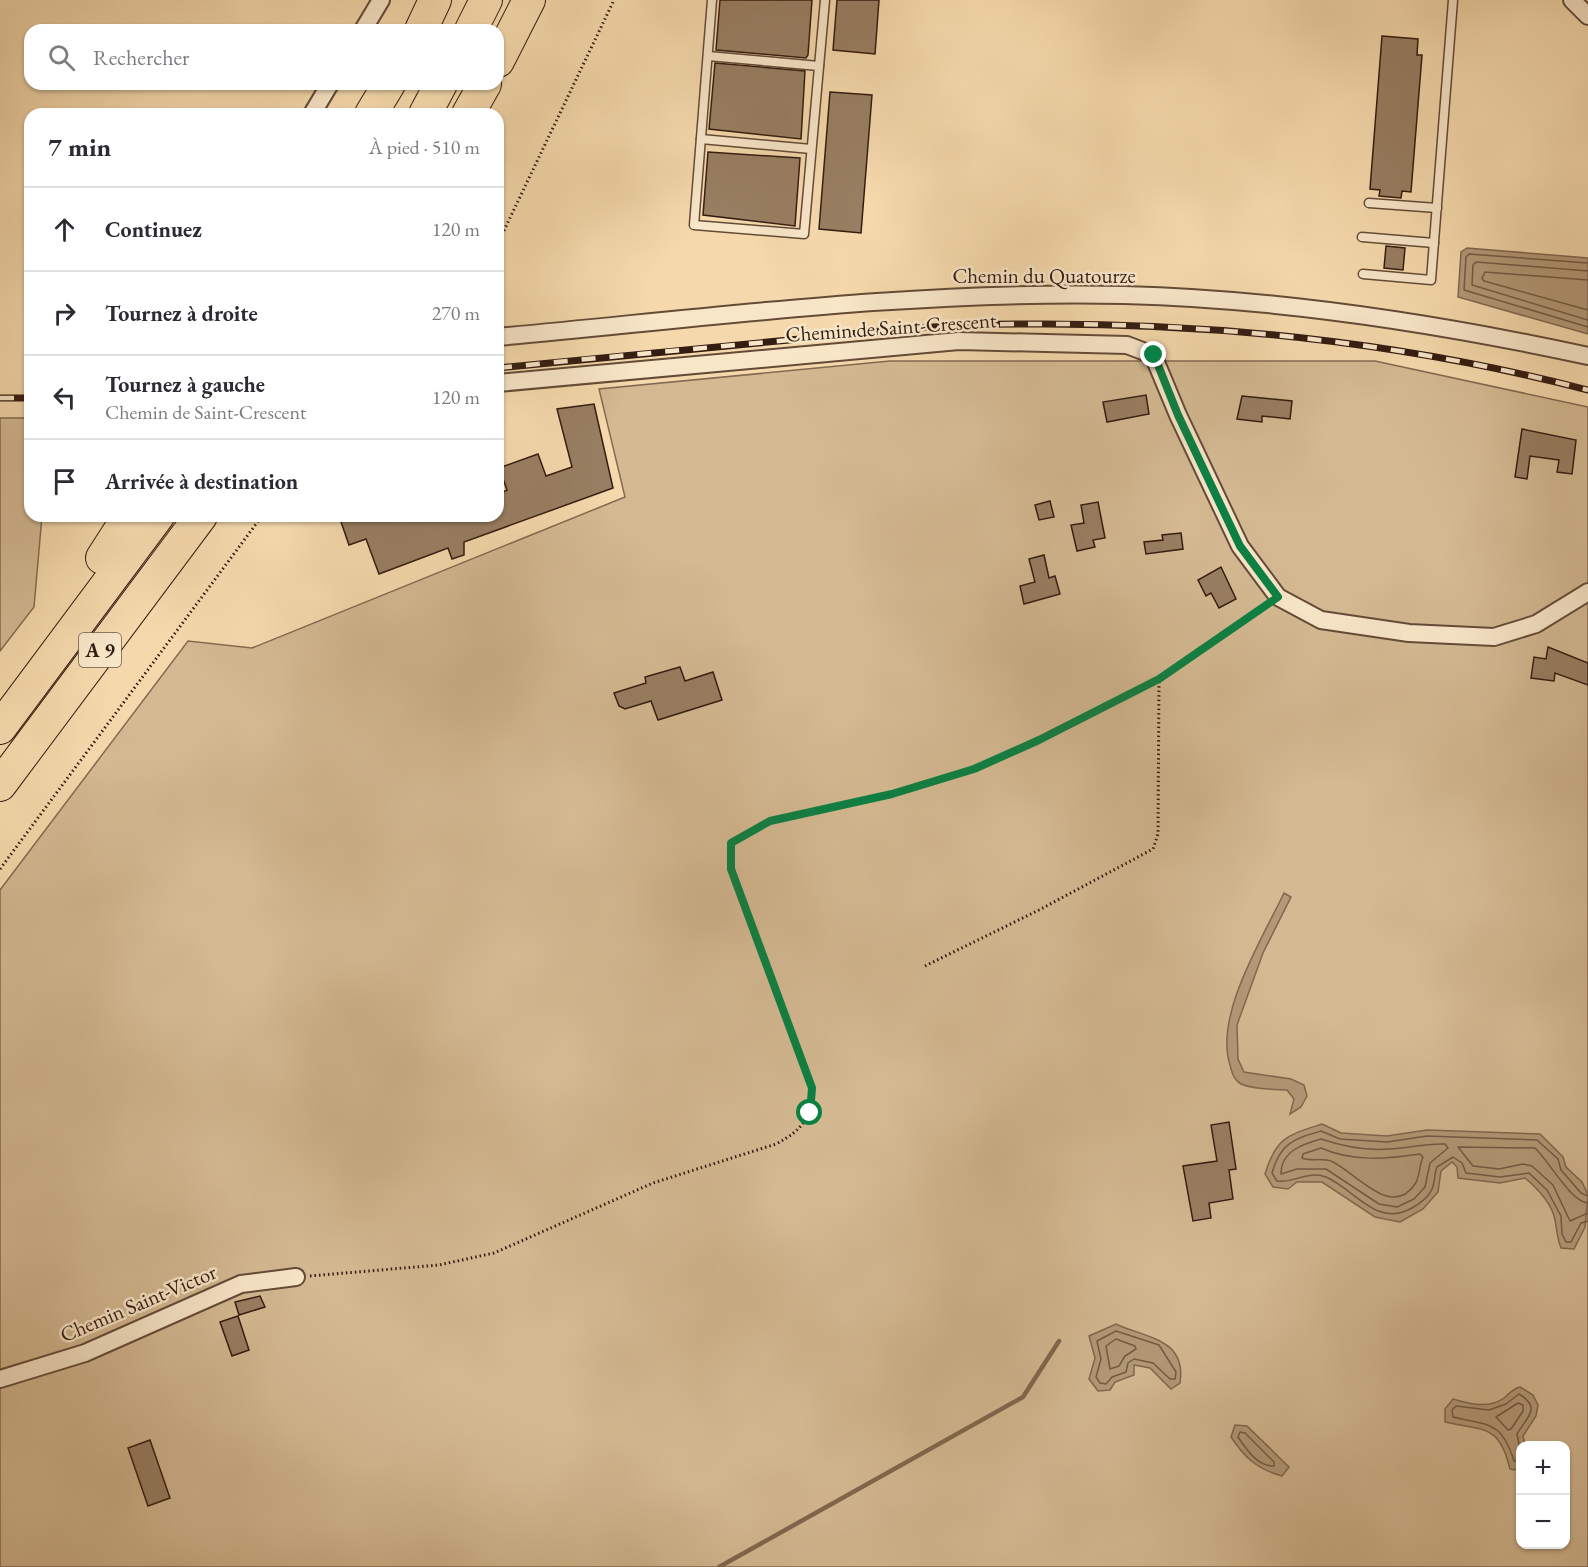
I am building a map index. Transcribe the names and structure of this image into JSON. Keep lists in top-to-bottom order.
{
  "streets": {
    "highway": ["A 9"],
    "street": ["Chemin du Quatourze", "Chemin de Saint-Crescent", "Chemin Saint-Victor"]
  },
  "page": {
    "search": "Rechercher",
    "heading": ["7 min", "À pied · 510 m"],
    "list": [
      ["Continuez", "120 m"],
      ["Tournez à droite", "270 m"],
      ["Tournez à gauche", "Chemin de Saint-Crescent", "120 m"],
      "Arrivée à destination"
    ],
    "map_buttons": ["+", "−"]
  }
}
